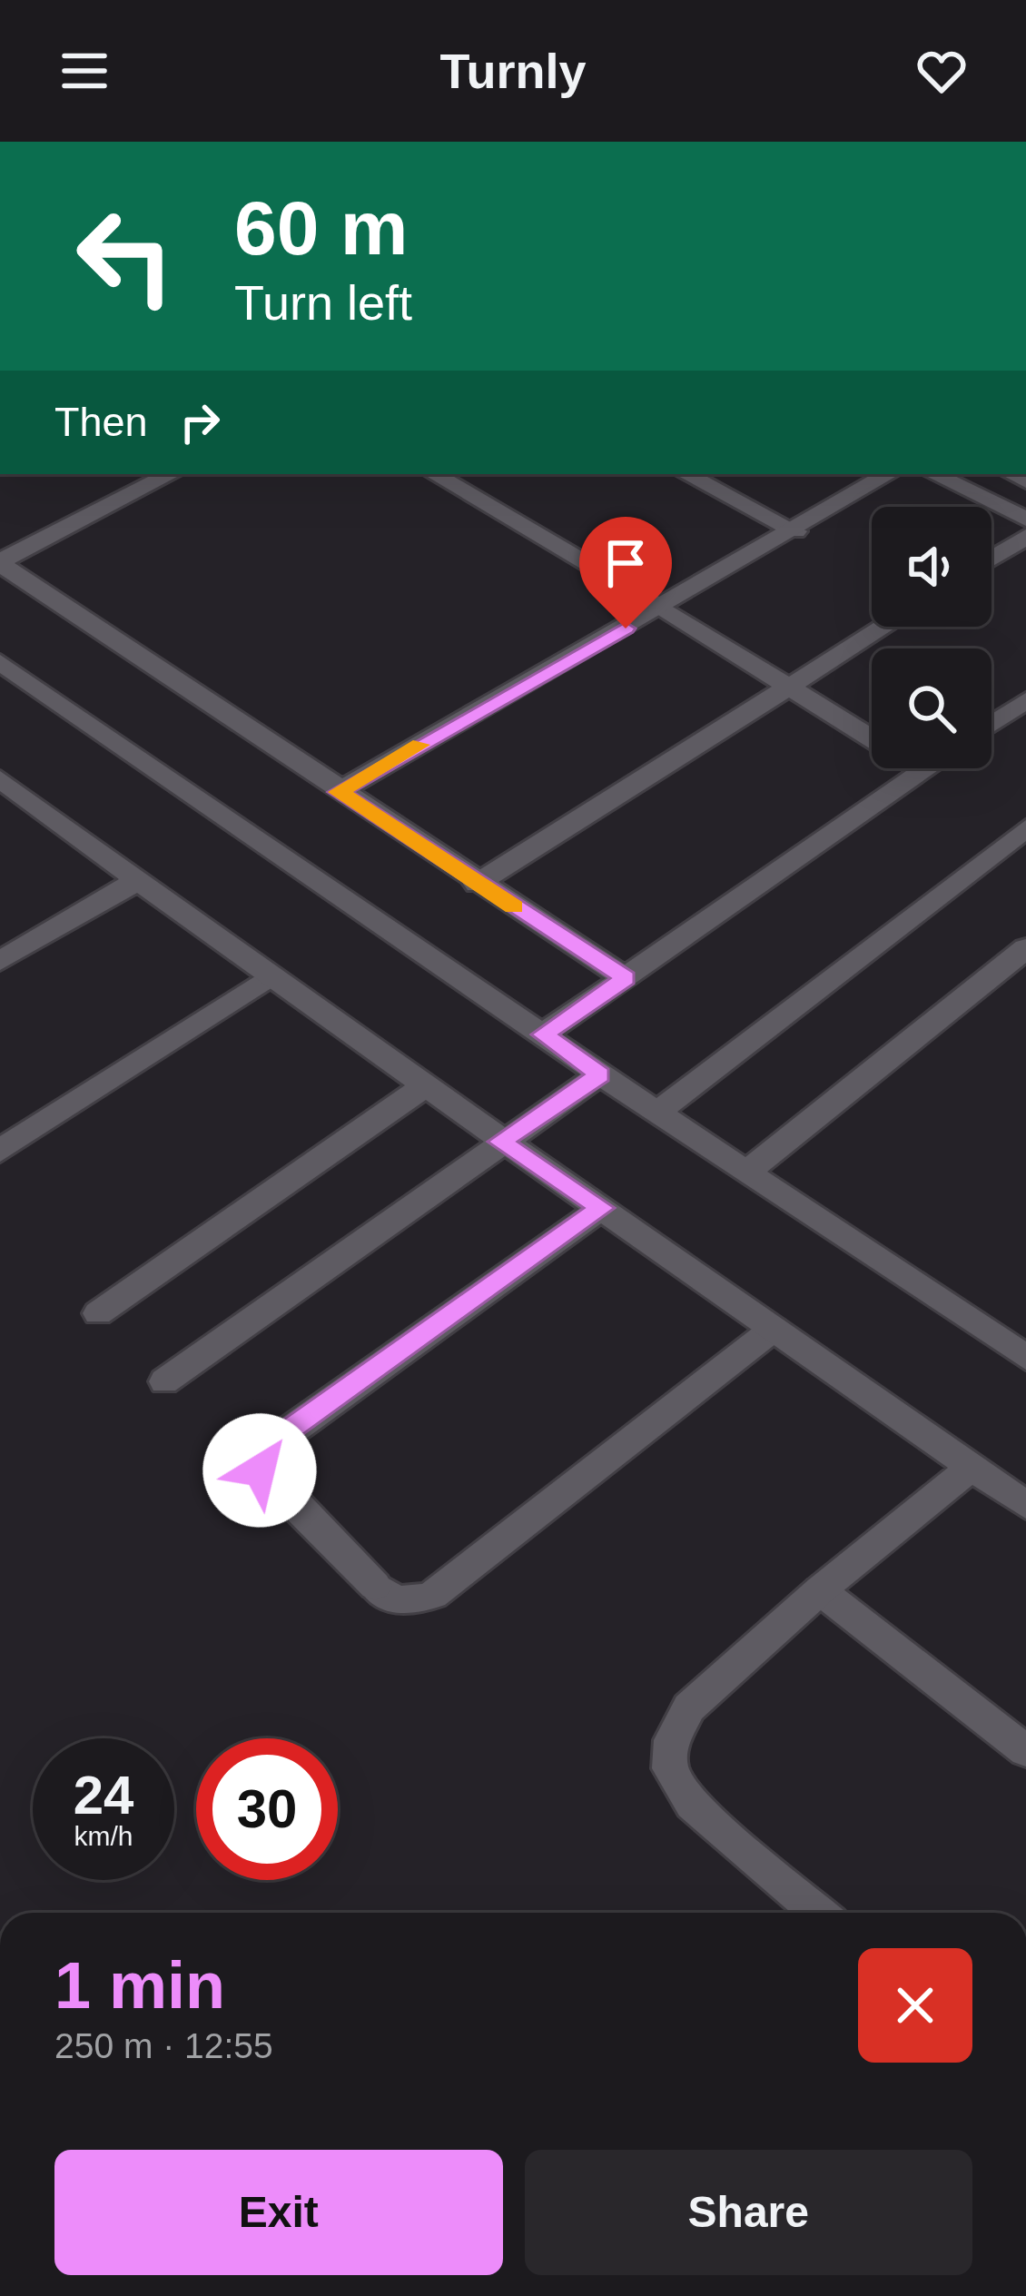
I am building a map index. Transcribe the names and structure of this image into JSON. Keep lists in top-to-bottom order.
{
  "page": {
    "header": "Turnly",
    "turn": ["60 m", "Turn left"],
    "then": "Then",
    "speed": "24 km/h",
    "limit": "30",
    "heading": ["1 min", "250 m · 12:55"],
    "buttons": ["Exit", "Share"]
  }
}
